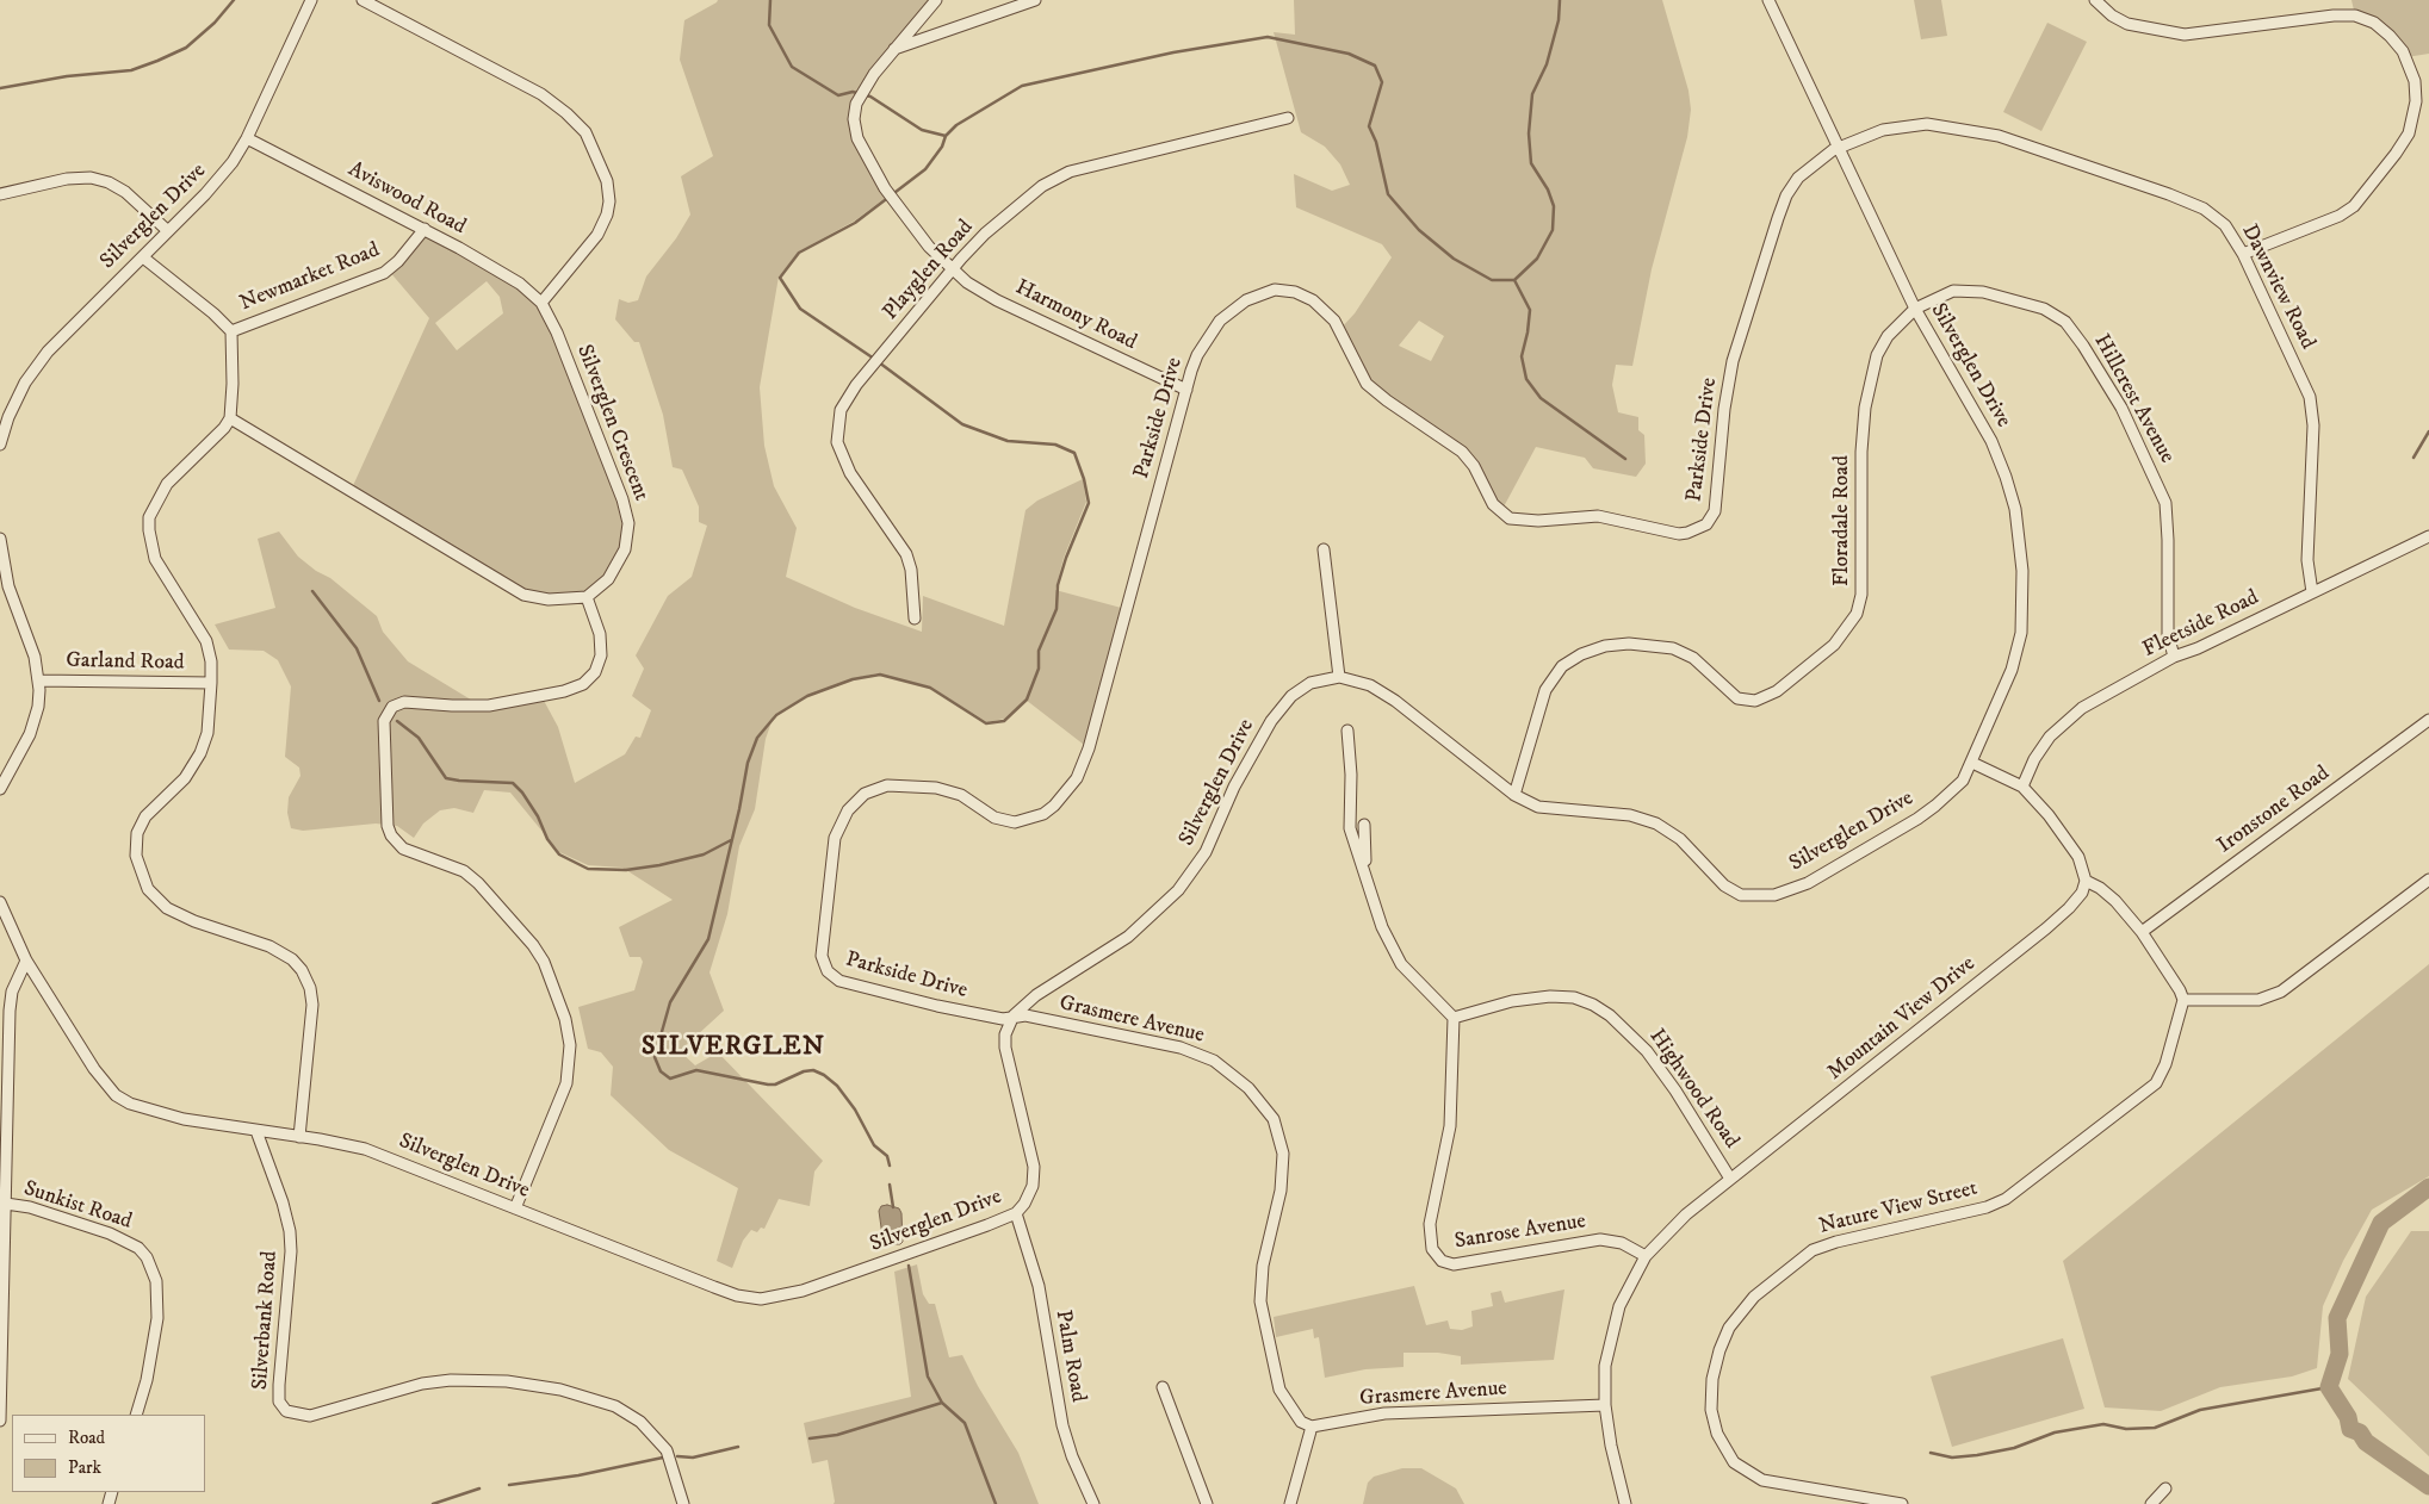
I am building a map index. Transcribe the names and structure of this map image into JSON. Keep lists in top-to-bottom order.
{
  "streets": {
    "street": [
      "Aviswood Road",
      "Silverglen Drive",
      "Playglen Road",
      "Newmarket Road",
      "Dawnview Road",
      "Harmony Road",
      "Hillcrest Avenue",
      "Parkside Drive",
      "Silverglen Crescent",
      "Floradale Road",
      "Fleetside Road",
      "Garland Road",
      "Ironstone Road",
      "Mountain View Drive",
      "Grasmere Avenue",
      "Highwood Road",
      "Sunkist Road",
      "Nature View Street",
      "Sanrose Avenue",
      "Silverbank Road",
      "Palm Road"
    ]
  },
  "crossings": [
    ["Aviswood Road", "Silverglen Drive"],
    ["Aviswood Road", "Newmarket Road"],
    ["Aviswood Road", "Silverglen Crescent"],
    ["Silverglen Drive", "Dawnview Road"],
    ["Silverglen Drive", "Hillcrest Avenue"],
    ["Silverglen Drive", "Parkside Drive"],
    ["Silverglen Drive", "Floradale Road"],
    ["Silverglen Drive", "Grasmere Avenue"],
    ["Silverglen Drive", "Silverbank Road"],
    ["Silverglen Drive", "Palm Road"],
    ["Playglen Road", "Harmony Road"],
    ["Dawnview Road", "Parkside Drive"],
    ["Dawnview Road", "Fleetside Road"],
    ["Harmony Road", "Parkside Drive"],
    ["Hillcrest Avenue", "Floradale Road"],
    ["Hillcrest Avenue", "Fleetside Road"],
    ["Parkside Drive", "Grasmere Avenue"],
    ["Mountain View Drive", "Grasmere Avenue"],
    ["Mountain View Drive", "Highwood Road"],
    ["Mountain View Drive", "Sanrose Avenue"],
    ["Highwood Road", "Sanrose Avenue"]
  ],
  "districts": ["SILVERGLEN"],
  "legend": ["Road", "Park"]
}
